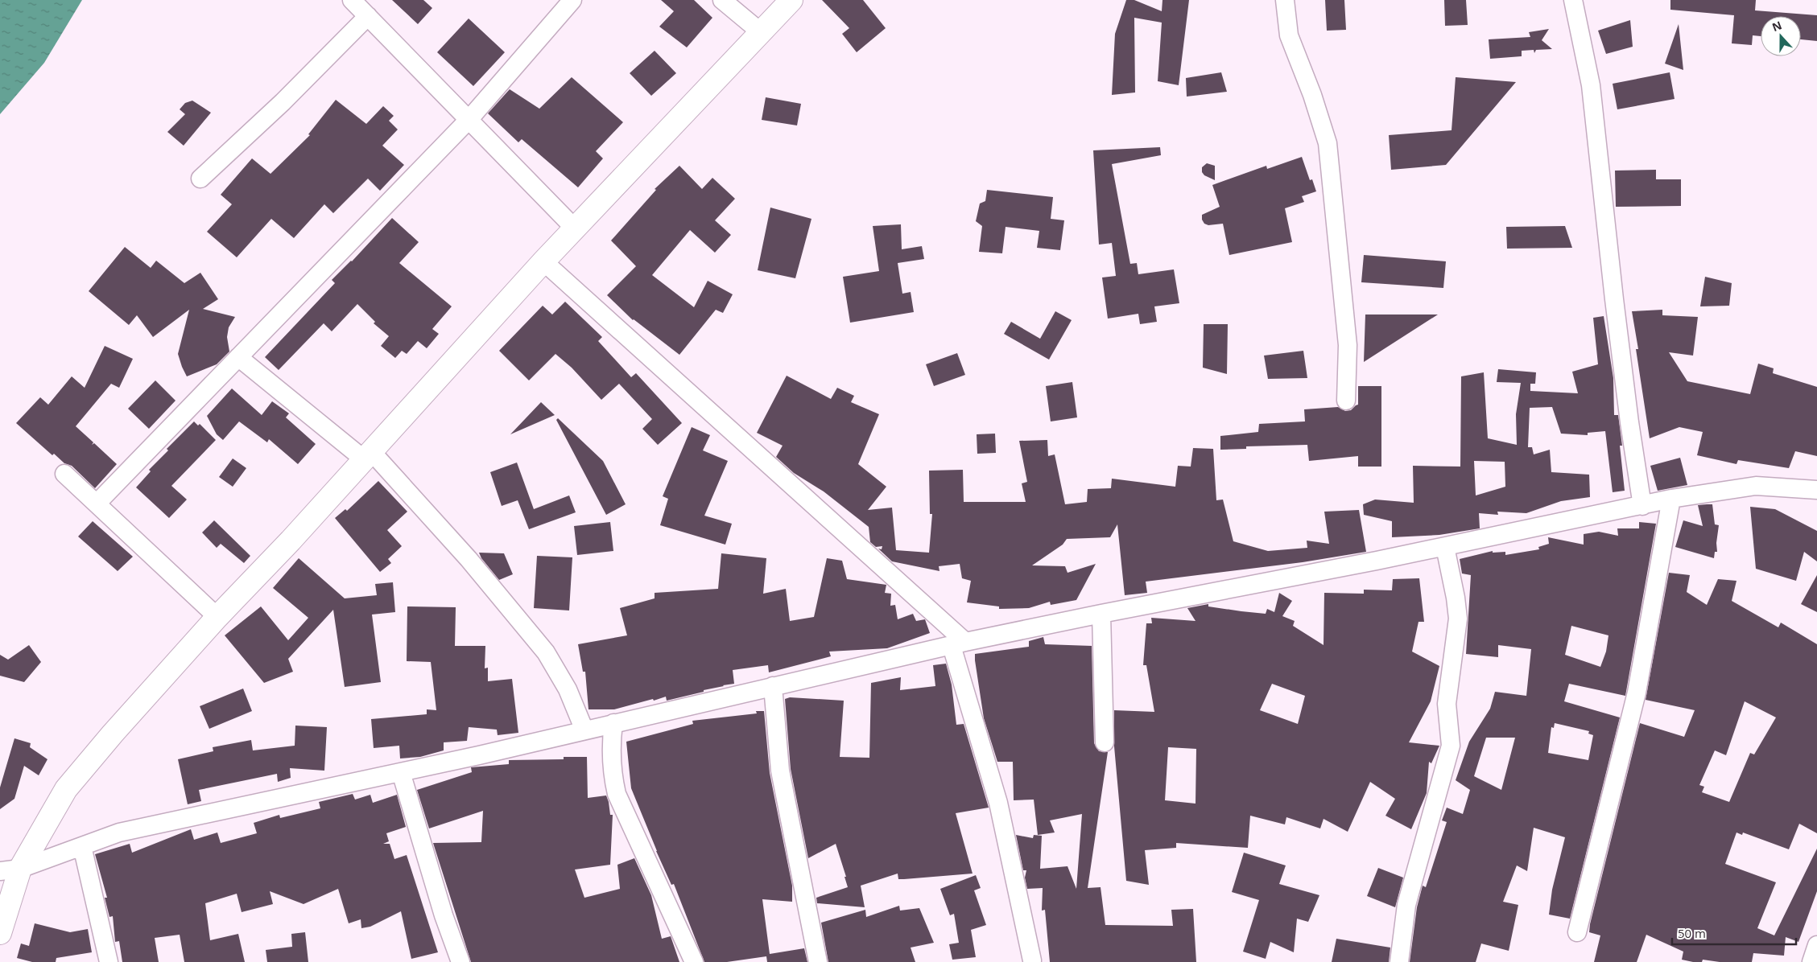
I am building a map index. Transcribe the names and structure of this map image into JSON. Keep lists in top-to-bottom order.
{
  "scale_bar": "50 m",
  "north": "top"
}
